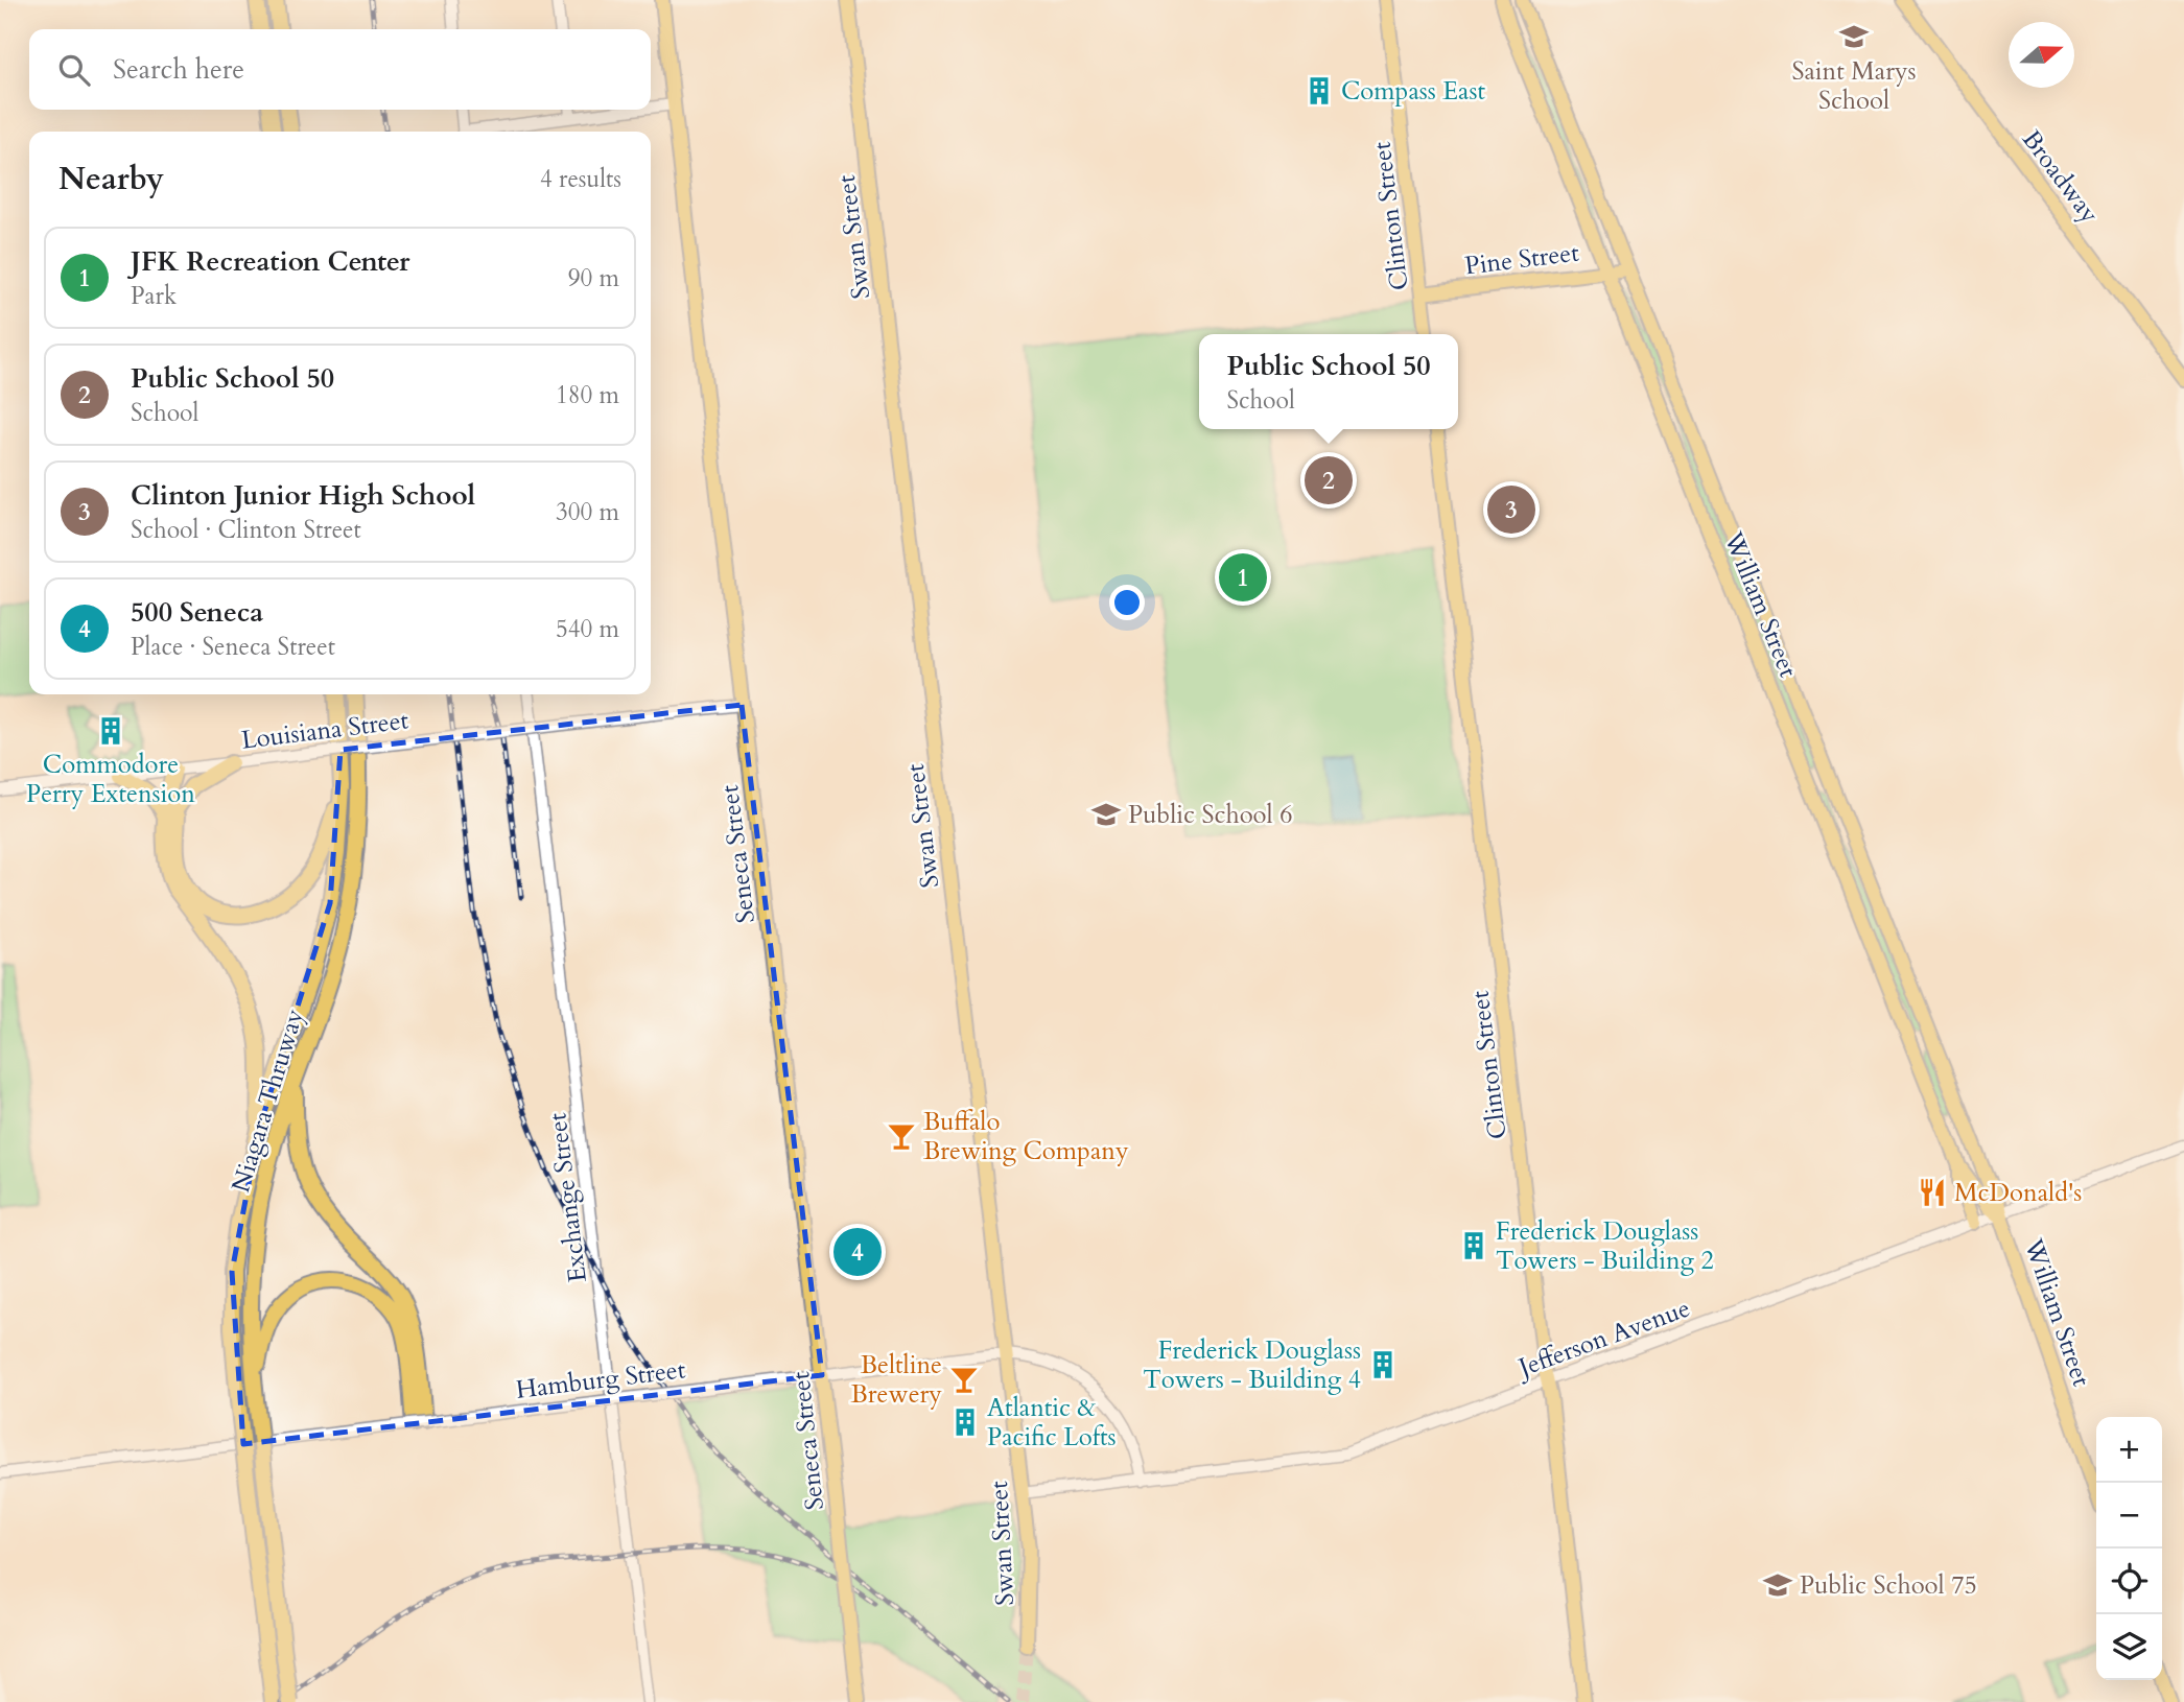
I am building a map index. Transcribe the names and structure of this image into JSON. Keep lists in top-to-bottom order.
{
  "streets": {
    "highway": ["Niagara Thruway"],
    "main road": [
      "Broadway",
      "Clinton Street",
      "Swan Street",
      "Pine Street",
      "William Street",
      "Seneca Street"
    ],
    "street": [
      "Louisiana Street",
      "Exchange Street",
      "Jefferson Avenue",
      "Hamburg Street"
    ]
  },
  "crossings": [
    ["Clinton Street", "Pine Street"],
    ["Clinton Street", "Jefferson Avenue"],
    ["Swan Street", "Jefferson Avenue"],
    ["Swan Street", "Hamburg Street"],
    ["Pine Street", "William Street"],
    ["William Street", "Jefferson Avenue"],
    ["Louisiana Street", "Seneca Street"],
    ["Seneca Street", "Hamburg Street"],
    ["Jefferson Avenue", "Hamburg Street"]
  ],
  "places": {
    "school or university": ["Saint Marys School", "Public School 6", "Public School 75"],
    "building": [
      "Compass East",
      "Commodore Perry Extension",
      "Frederick Douglass Towers - Building 2",
      "Frederick Douglass Towers - Building 4",
      "Atlantic & Pacific Lofts"
    ],
    "bar": ["Buffalo Brewing Company", "Beltline Brewery"],
    "restaurant": ["McDonald's"]
  },
  "north": "right",
  "page": {
    "search": "Search here",
    "heading": ["Nearby", "4 results"],
    "list": [
      {
        "mark": "1",
        "name": "JFK Recreation Center",
        "note": "Park",
        "value": "90 m"
      },
      {
        "mark": "2",
        "name": "Public School 50",
        "note": "School",
        "value": "180 m"
      },
      {
        "mark": "3",
        "name": "Clinton Junior High School",
        "note": "School · Clinton Street",
        "value": "300 m"
      },
      {
        "mark": "4",
        "name": "500 Seneca",
        "note": "Place · Seneca Street",
        "value": "540 m"
      }
    ],
    "popup": ["Public School 50", "School"],
    "pins": [
      "2",
      "3",
      "1",
      "4"
    ],
    "map_buttons": ["+", "−"]
  }
}
